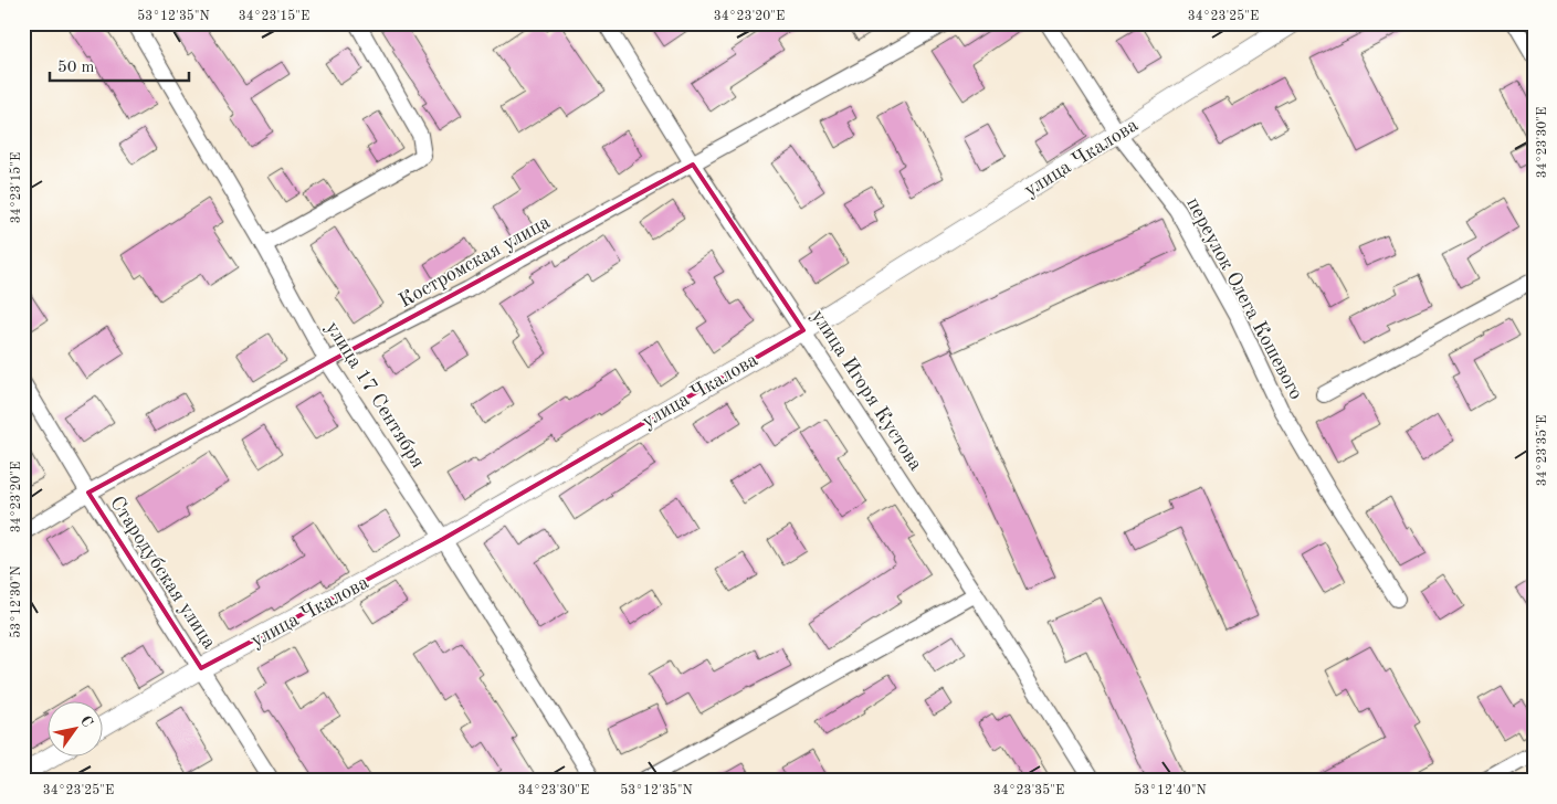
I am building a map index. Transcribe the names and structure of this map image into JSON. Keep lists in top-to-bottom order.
{
  "streets": {
    "street": [
      "улица Чкалова",
      "Костромская улица",
      "переулок Олега Кошевого",
      "улица Игоря Кустова",
      "улица 17 Сентября",
      "Стародубская улица"
    ]
  },
  "crossings": [
    ["улица Чкалова", "переулок Олега Кошевого"],
    ["улица Чкалова", "улица Игоря Кустова"],
    ["улица Чкалова", "улица 17 Сентября"],
    ["улица Чкалова", "Стародубская улица"],
    ["Костромская улица", "улица Игоря Кустова"],
    ["Костромская улица", "улица 17 Сентября"],
    ["Костромская улица", "Стародубская улица"]
  ],
  "scale_bar": "50 m",
  "north": "top right",
  "coordinates": [
    "53°12'35\"N",
    "34°23'15\"E",
    "34°23'20\"E",
    "34°23'25\"E",
    "34°23'30\"E",
    "34°23'35\"E",
    "53°12'30\"N",
    "53°12'40\"N"
  ]
}
